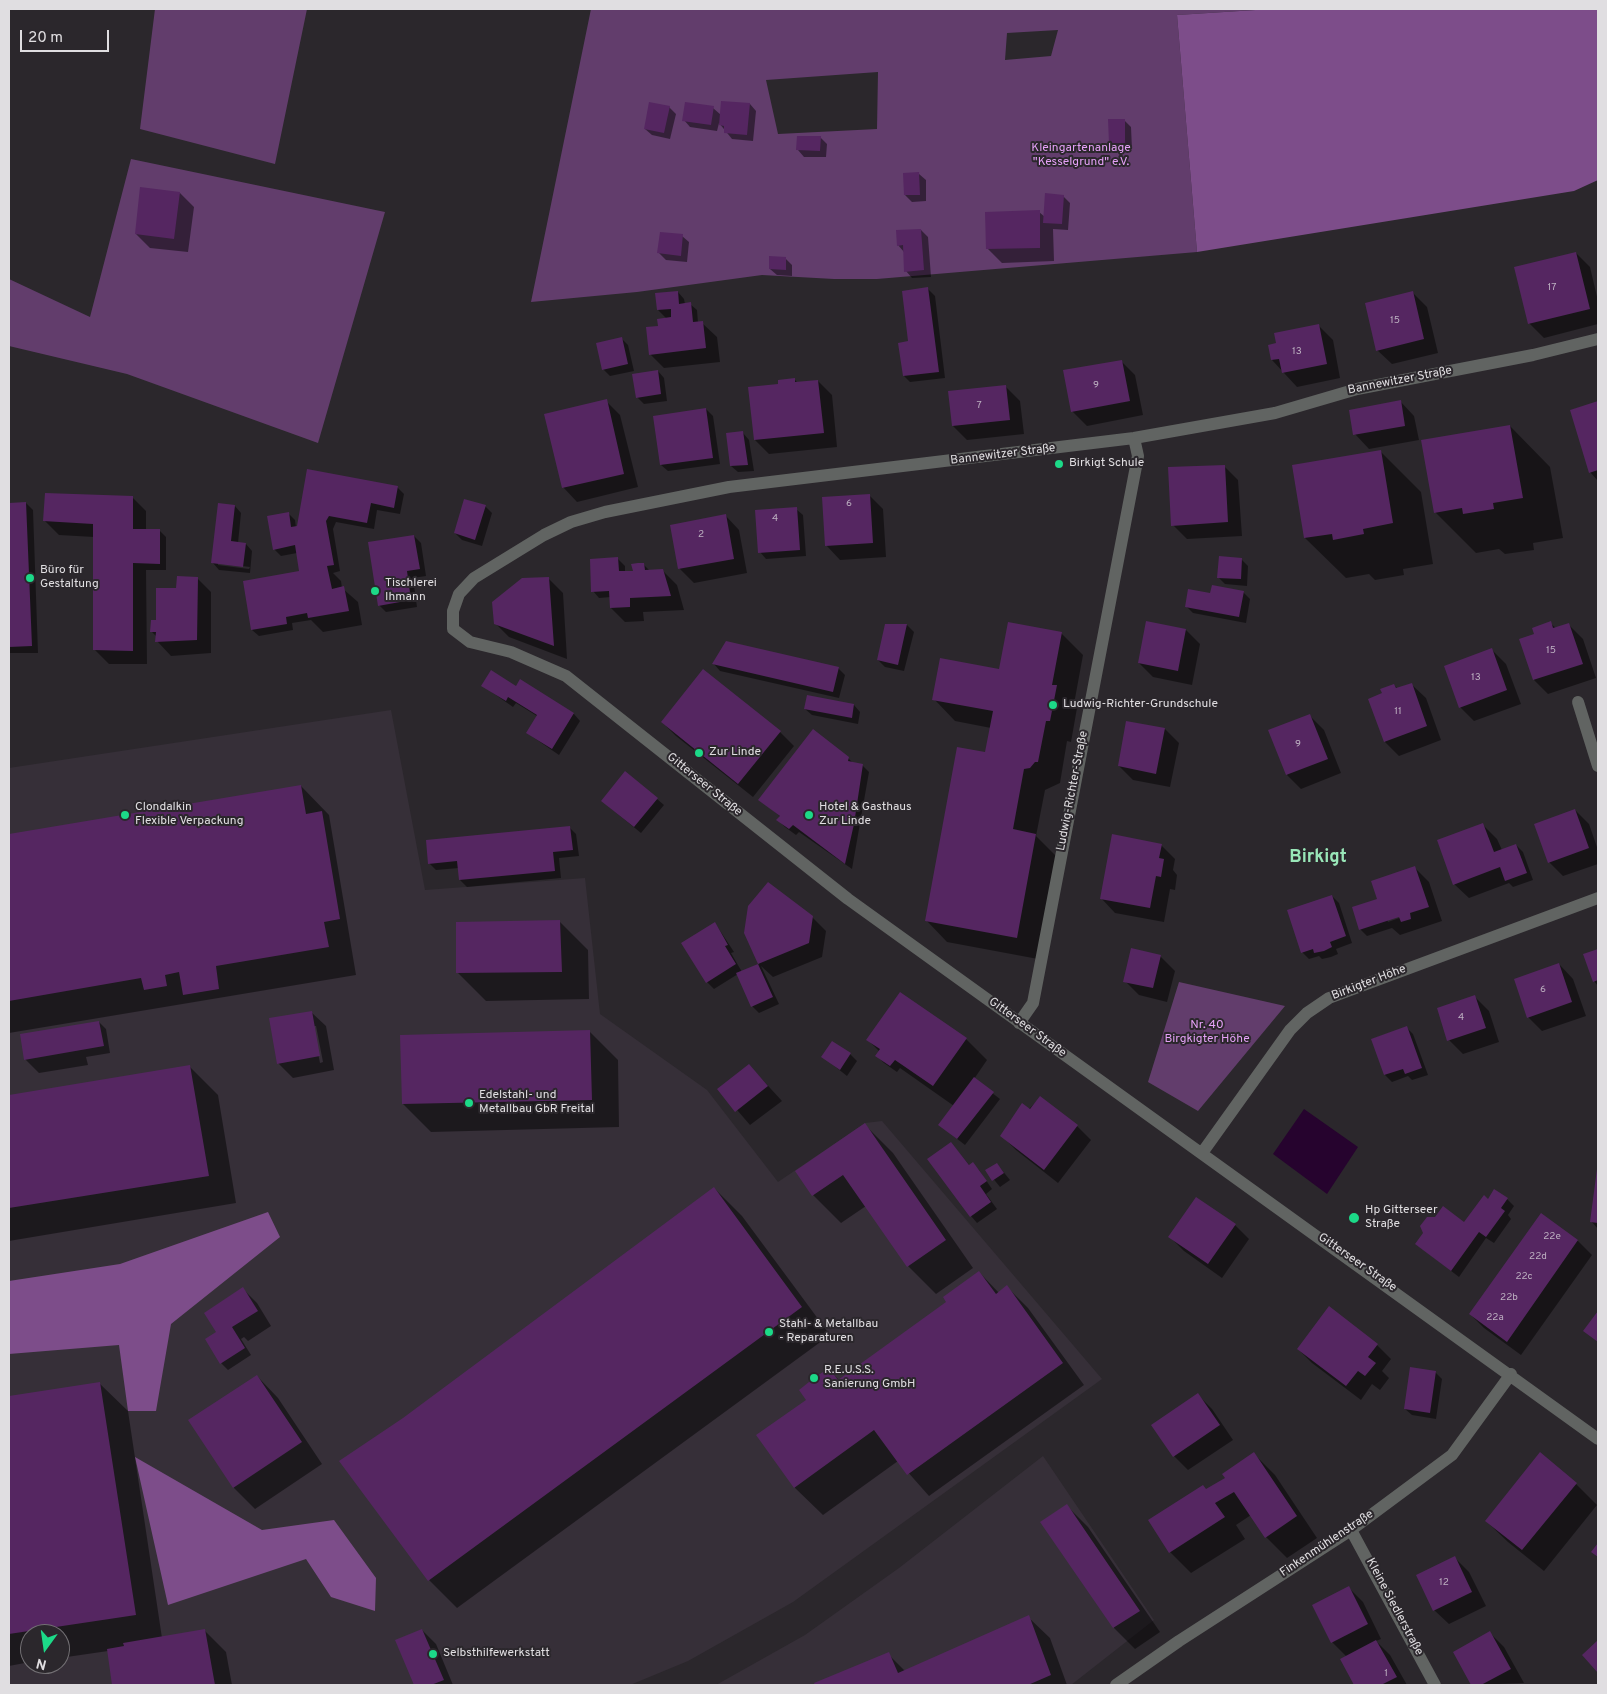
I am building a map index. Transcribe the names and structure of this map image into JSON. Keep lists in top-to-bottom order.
{
  "streets": {
    "street": [
      "Bannewitzer Straße",
      "Gitterseer Straße",
      "Ludwig-Richter-Straße",
      "Birkigter Höhe",
      "Finkenmühlenstraße",
      "Kleine Siedlerstraße"
    ]
  },
  "crossings": [
    ["Bannewitzer Straße", "Gitterseer Straße"],
    ["Bannewitzer Straße", "Ludwig-Richter-Straße"],
    ["Gitterseer Straße", "Ludwig-Richter-Straße"],
    ["Gitterseer Straße", "Birkigter Höhe"],
    ["Gitterseer Straße", "Finkenmühlenstraße"],
    ["Finkenmühlenstraße", "Kleine Siedlerstraße"]
  ],
  "districts": ["Birkigt"],
  "parks": ["Kleingartenanlage \"Kesselgrund\" e.V.", "Nr. 40 Birgkigter Höhe"],
  "places": [
    "Birkigt Schule",
    "Büro für Gestaltung",
    "Tischlerei Ihmann",
    "Ludwig-Richter-Grundschule",
    "Zur Linde",
    "Clondalkin Flexible Verpackung",
    "Hotel & Gasthaus Zur Linde",
    "Edelstahl- und Metallbau GbR Freital",
    "Hp Gitterseer Straße",
    "Stahl- & Metallbau - Reparaturen",
    "R.E.U.S.S. Sanierung GmbH",
    "Selbsthilfewerkstatt"
  ],
  "house_numbers": [
    "17",
    "15",
    "13",
    "9",
    "7",
    "6",
    "4",
    "2",
    "15",
    "13",
    "11",
    "9",
    "6",
    "4",
    "22e",
    "22d",
    "22c",
    "22b",
    "22a",
    "12",
    "1"
  ],
  "scale_bar": "20 m",
  "north": "bottom"
}
